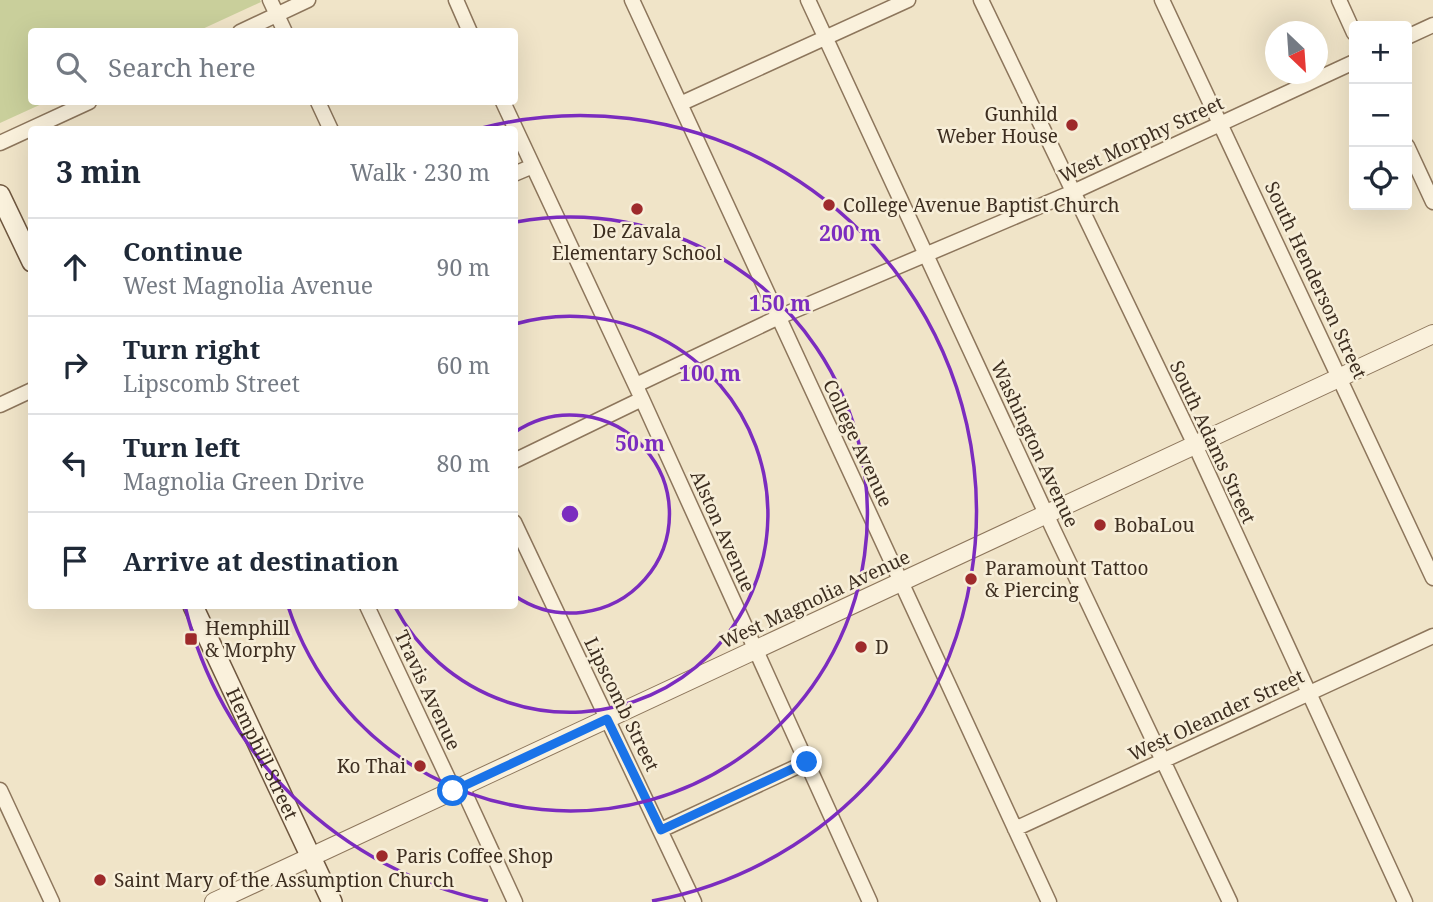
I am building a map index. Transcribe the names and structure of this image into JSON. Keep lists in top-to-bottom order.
{
  "streets": {
    "main road": ["Hemphill Street"],
    "street": [
      "West Morphy Street",
      "South Henderson Street",
      "South Adams Street",
      "College Avenue",
      "Washington Avenue",
      "Alston Avenue",
      "West Magnolia Avenue",
      "Travis Avenue",
      "Lipscomb Street",
      "West Oleander Street"
    ]
  },
  "crossings": [
    ["West Morphy Street", "South Henderson Street"],
    ["West Morphy Street", "South Adams Street"],
    ["West Morphy Street", "College Avenue"],
    ["West Morphy Street", "Washington Avenue"],
    ["West Morphy Street", "Alston Avenue"],
    ["South Henderson Street", "West Magnolia Avenue"],
    ["South Adams Street", "West Magnolia Avenue"],
    ["South Adams Street", "West Oleander Street"],
    ["College Avenue", "West Magnolia Avenue"],
    ["College Avenue", "West Oleander Street"],
    ["Washington Avenue", "West Magnolia Avenue"],
    ["Washington Avenue", "West Oleander Street"],
    ["Alston Avenue", "West Magnolia Avenue"],
    ["West Magnolia Avenue", "Travis Avenue"],
    ["West Magnolia Avenue", "Lipscomb Street"],
    ["West Magnolia Avenue", "Hemphill Street"]
  ],
  "places": {
    "other": [
      "Gunhild Weber House",
      "College Avenue Baptist Church",
      "De Zavala Elementary School",
      "BobaLou",
      "Paramount Tattoo & Piercing",
      "D",
      "Ko Thai",
      "Paris Coffee Shop",
      "Saint Mary of the Assumption Church"
    ],
    "transit": ["Hemphill & Morphy"]
  },
  "north": "bottom right",
  "page": {
    "map_buttons": ["+", "−"],
    "search": "Search here",
    "heading": ["3 min", "Walk · 230 m"],
    "list": [
      ["Continue", "West Magnolia Avenue", "90 m"],
      ["Turn right", "Lipscomb Street", "60 m"],
      ["Turn left", "Magnolia Green Drive", "80 m"],
      "Arrive at destination"
    ]
  },
  "rings": [
    "200 m",
    "150 m",
    "100 m",
    "50 m"
  ]
}
